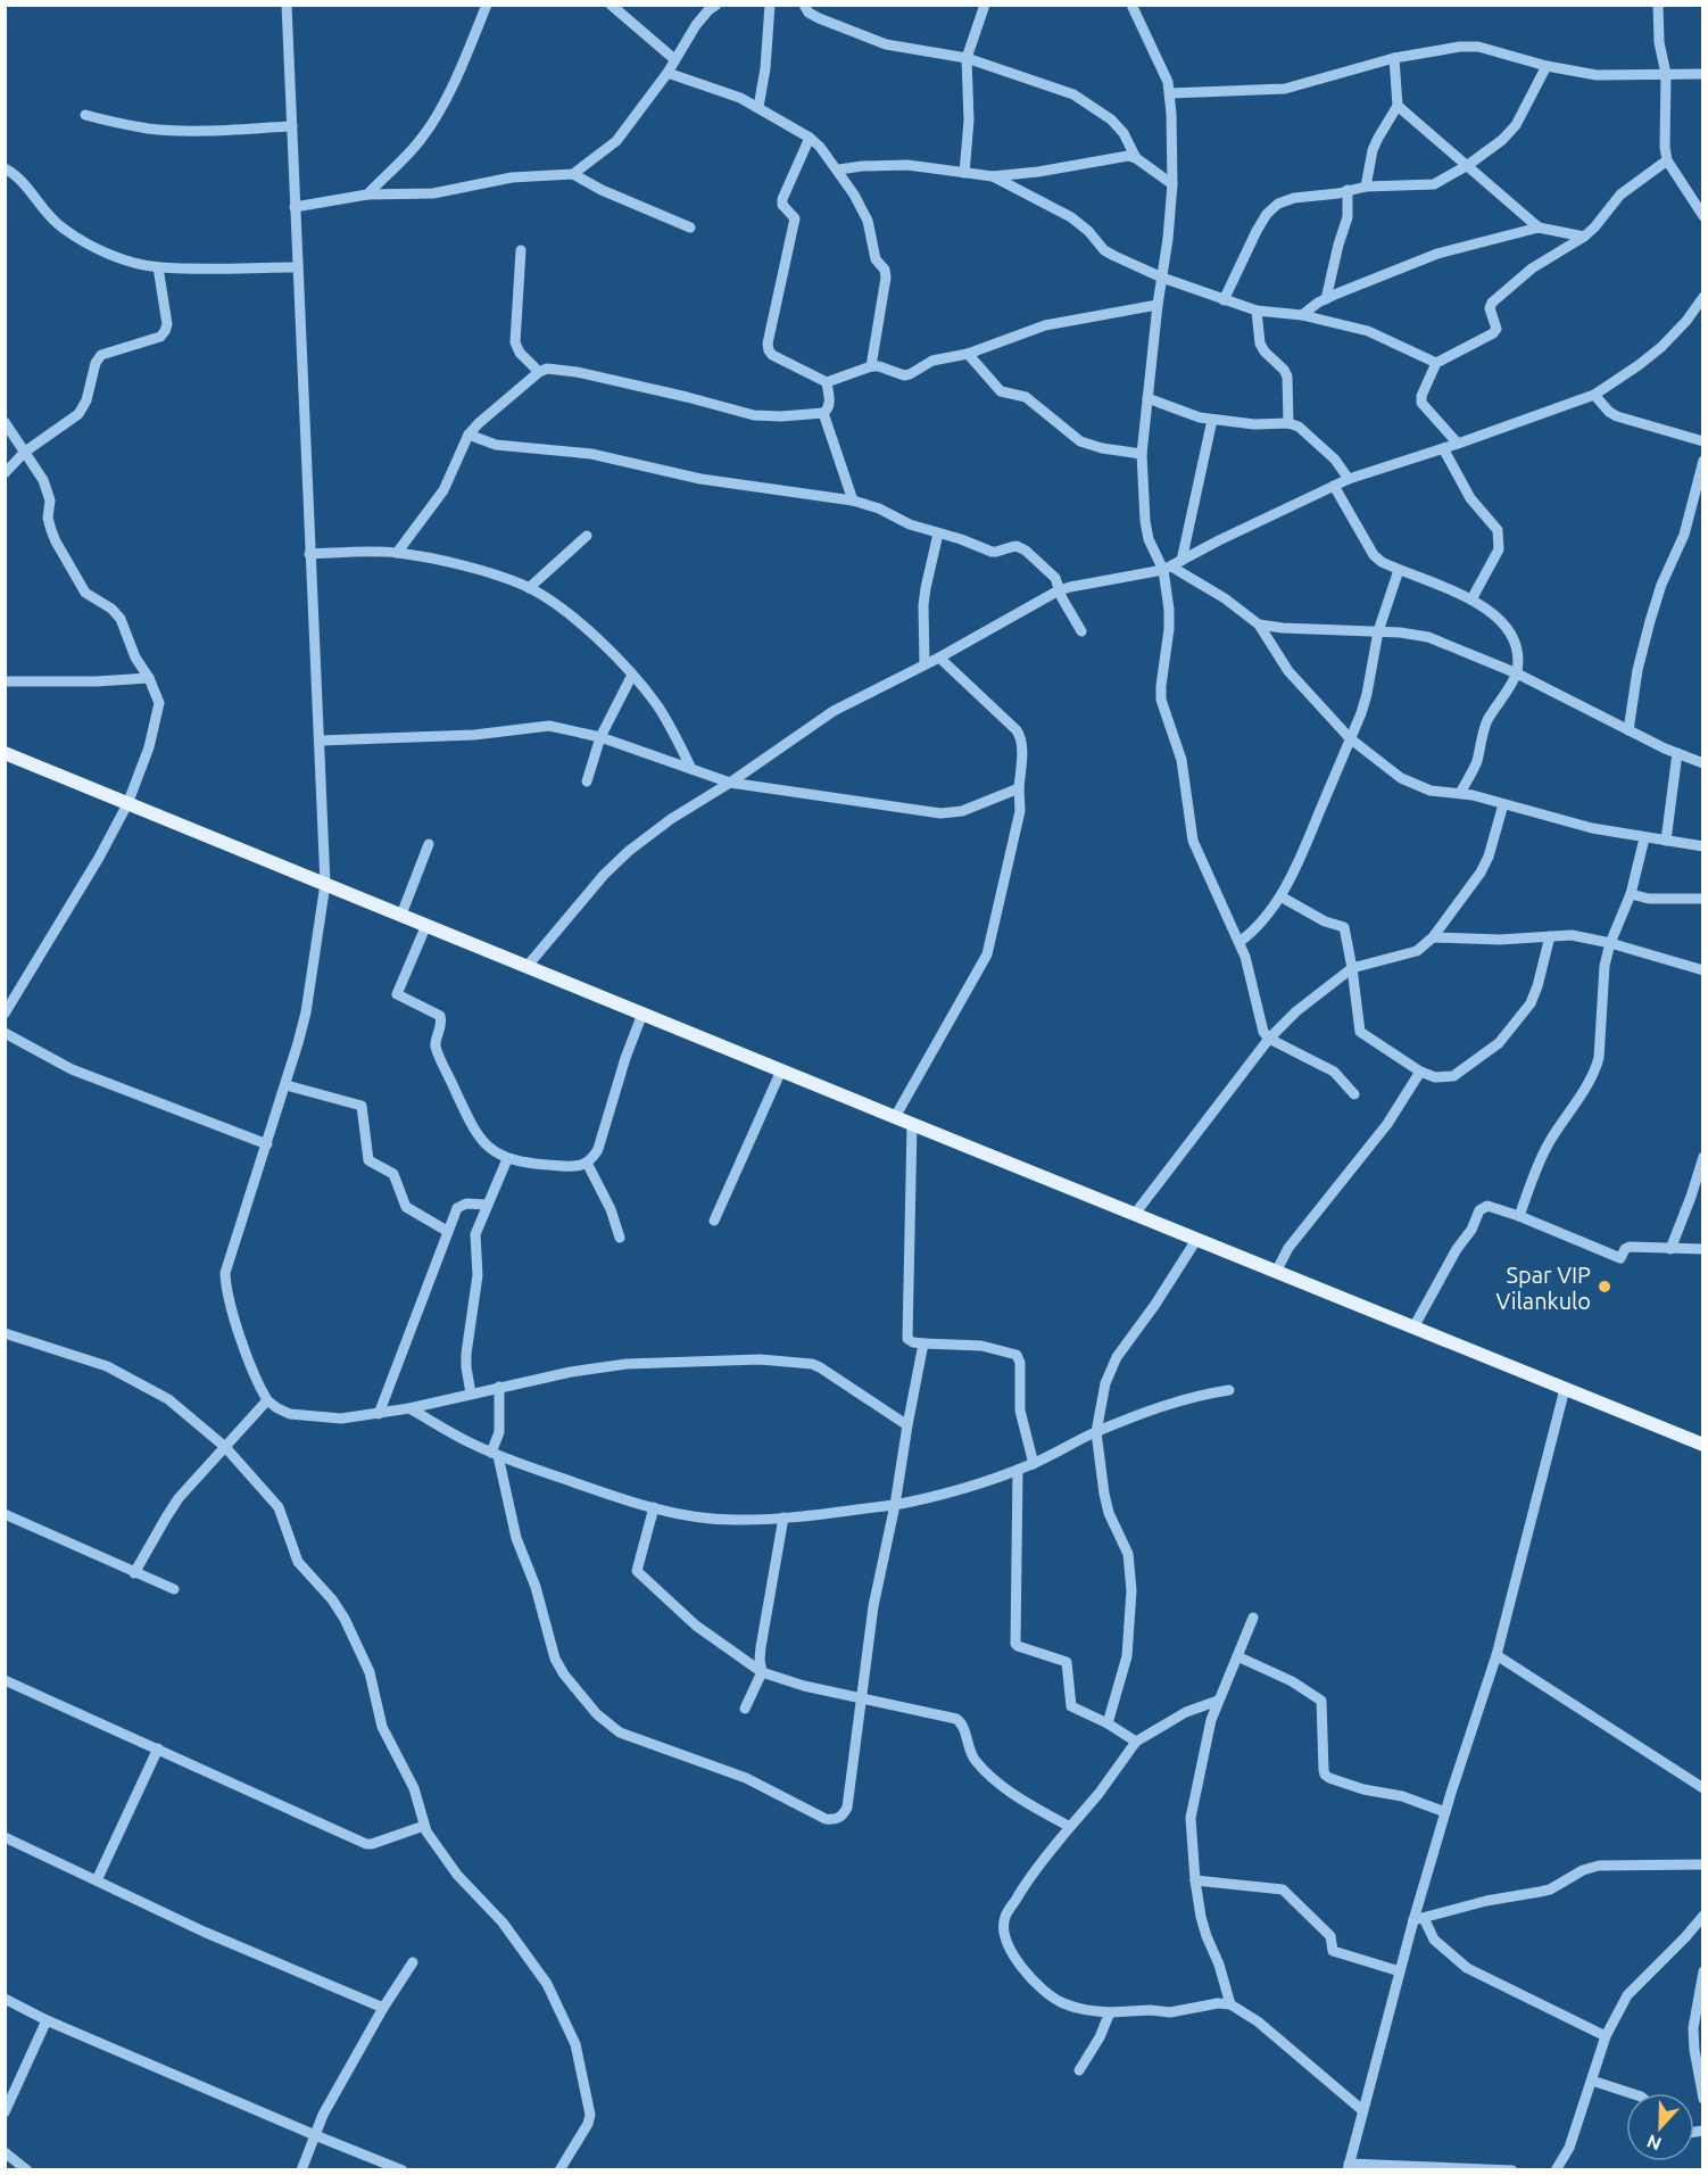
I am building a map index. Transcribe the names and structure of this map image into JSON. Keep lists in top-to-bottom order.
{
  "places": ["Spar VIP Vilankulo"],
  "north": "bottom"
}
